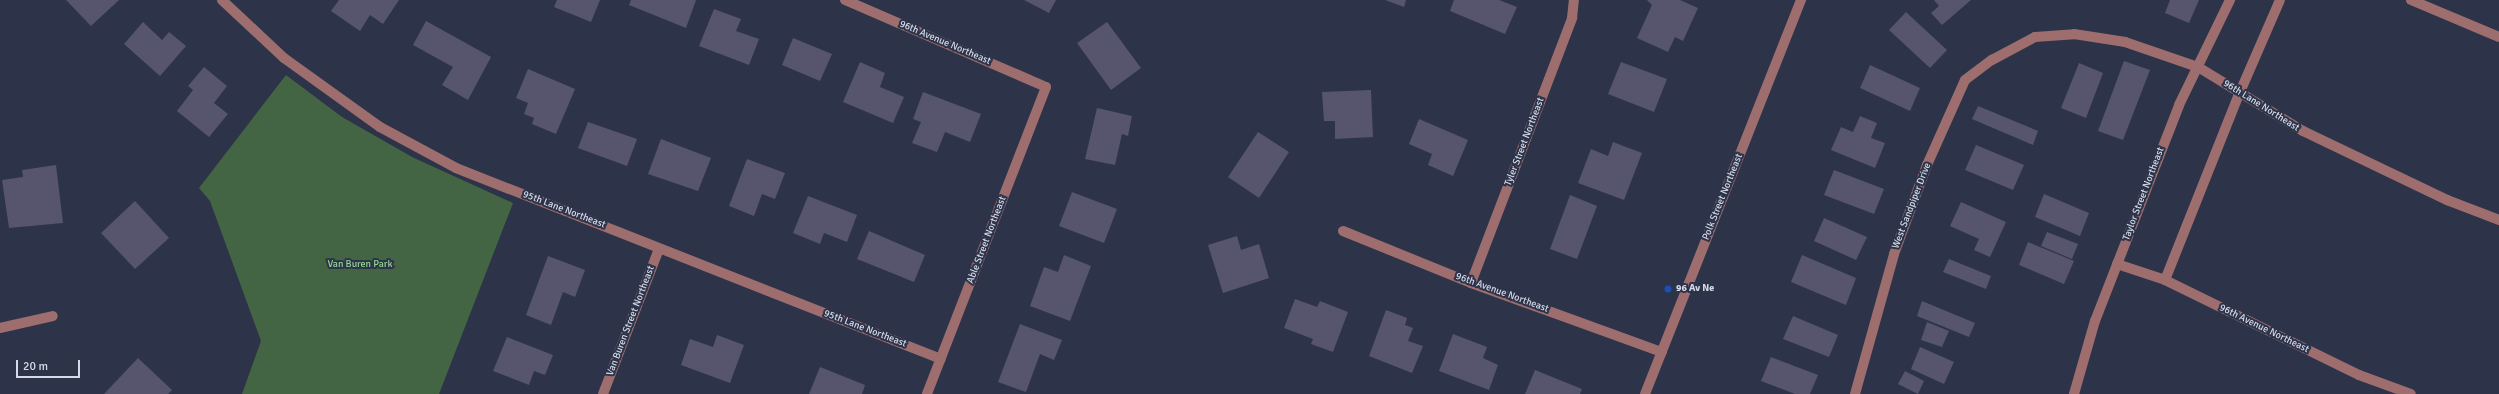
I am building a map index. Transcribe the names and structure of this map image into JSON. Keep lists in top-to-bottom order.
{
  "streets": {
    "street": [
      "96th Avenue Northeast",
      "96th Lane Northeast",
      "Tyler Street Northeast",
      "Taylor Street Northeast",
      "Polk Street Northeast",
      "West Sandpiper Drive",
      "95th Lane Northeast",
      "Able Street Northeast",
      "Van Buren Street Northeast"
    ]
  },
  "crossings": [
    ["96th Avenue Northeast", "Tyler Street Northeast"],
    ["96th Avenue Northeast", "Taylor Street Northeast"],
    ["96th Avenue Northeast", "Polk Street Northeast"],
    ["96th Avenue Northeast", "Able Street Northeast"],
    ["96th Lane Northeast", "Taylor Street Northeast"],
    ["96th Lane Northeast", "West Sandpiper Drive"],
    ["95th Lane Northeast", "Able Street Northeast"],
    ["95th Lane Northeast", "Van Buren Street Northeast"]
  ],
  "parks": ["Van Buren Park"],
  "places": ["96 Av Ne"],
  "scale_bar": "20 m"
}
